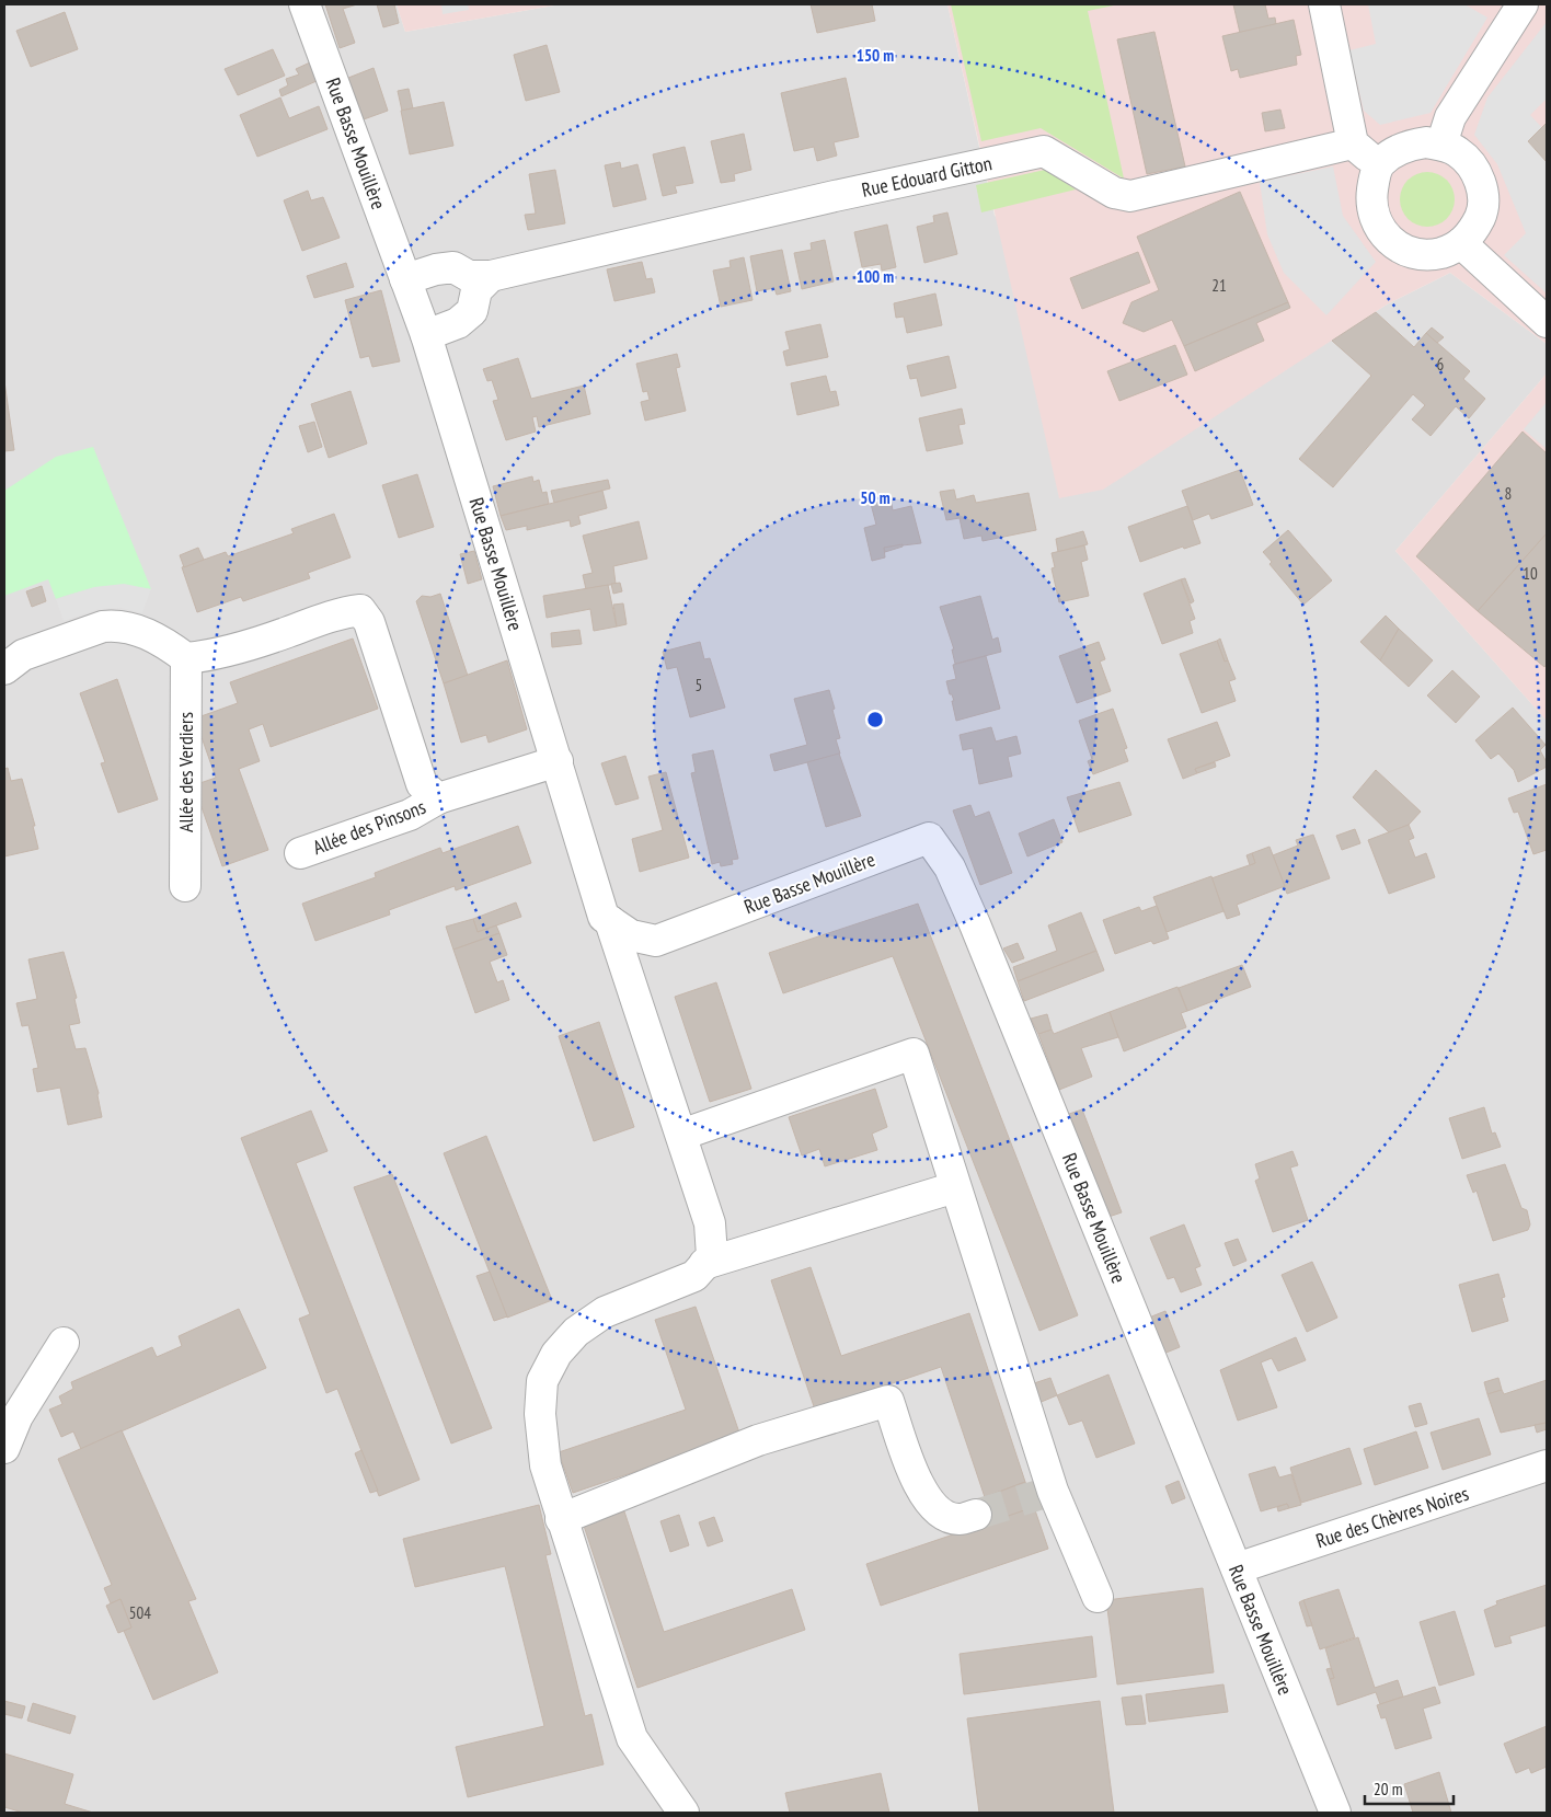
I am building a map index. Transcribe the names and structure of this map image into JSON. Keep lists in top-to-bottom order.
{
  "streets": {
    "street": [
      "Rue Basse Mouillère",
      "Rue Edouard Gitton",
      "Allée des Verdiers",
      "Allée des Pinsons",
      "Rue des Chèvres Noires"
    ]
  },
  "crossings": [
    ["Rue Basse Mouillère", "Rue Edouard Gitton"],
    ["Rue Basse Mouillère", "Allée des Pinsons"],
    ["Rue Basse Mouillère", "Rue des Chèvres Noires"]
  ],
  "house_numbers": [
    "21",
    "6",
    "8",
    "10",
    "5",
    "504"
  ],
  "scale_bar": "20 m",
  "rings": ["150 m", "100 m", "50 m"]
}
